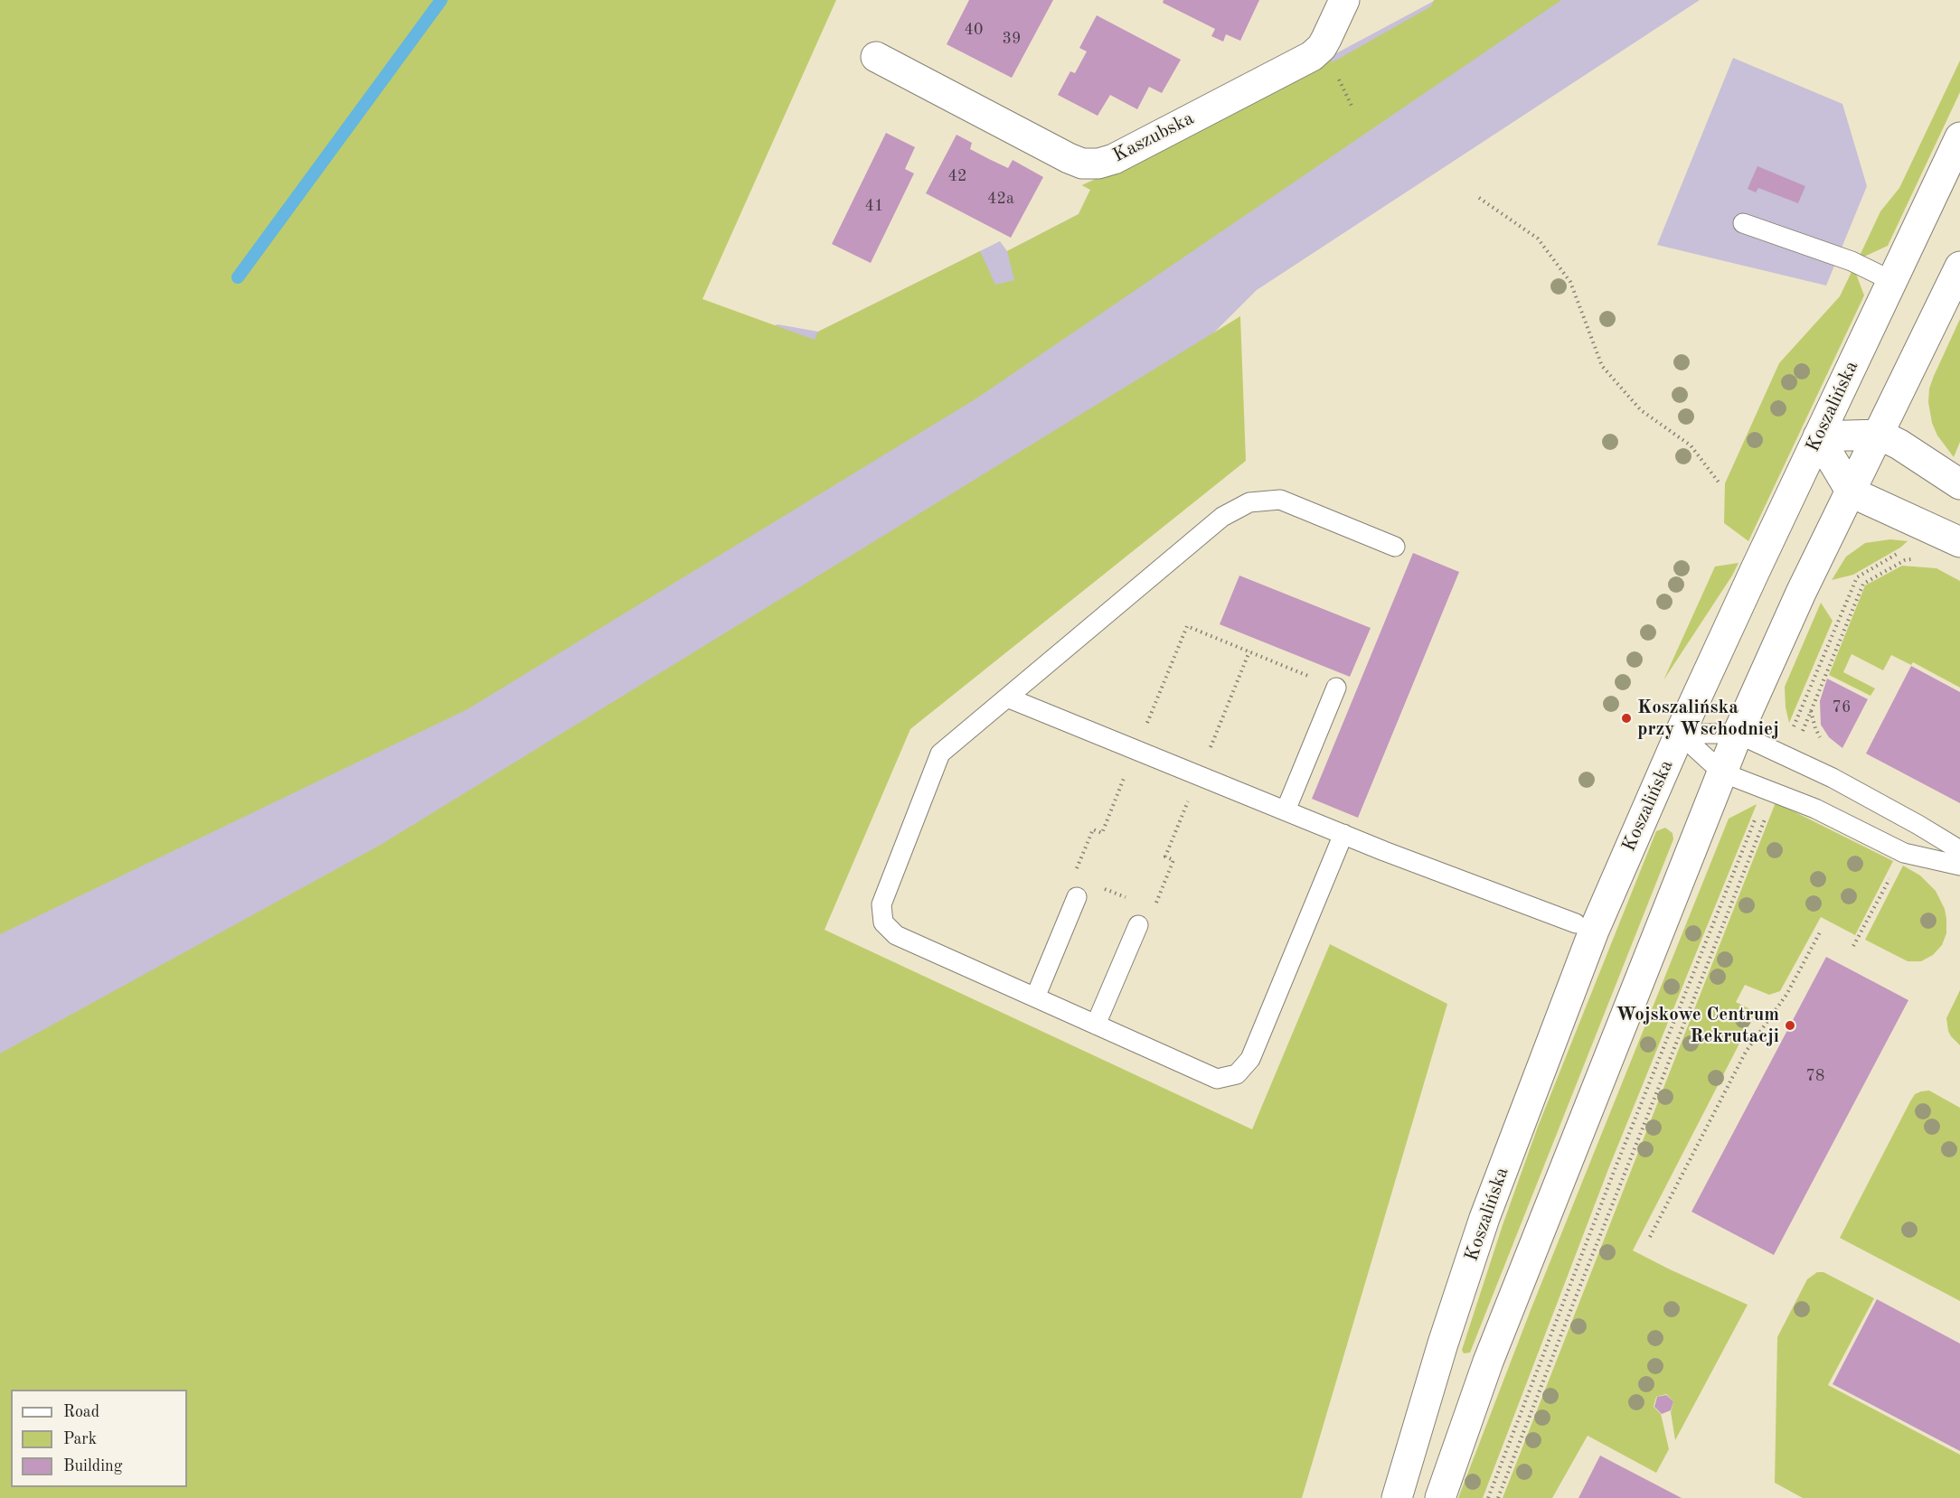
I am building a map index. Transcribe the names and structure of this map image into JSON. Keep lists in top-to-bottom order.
{
  "streets": {
    "main road": ["Kaszubska", "Koszalińska"]
  },
  "places": ["Koszalińska przy Wschodniej", "Wojskowe Centrum Rekrutacji"],
  "house_numbers": [
    "40",
    "39",
    "42",
    "42a",
    "41",
    "76",
    "78"
  ],
  "legend": ["Road", "Park", "Building"]
}
